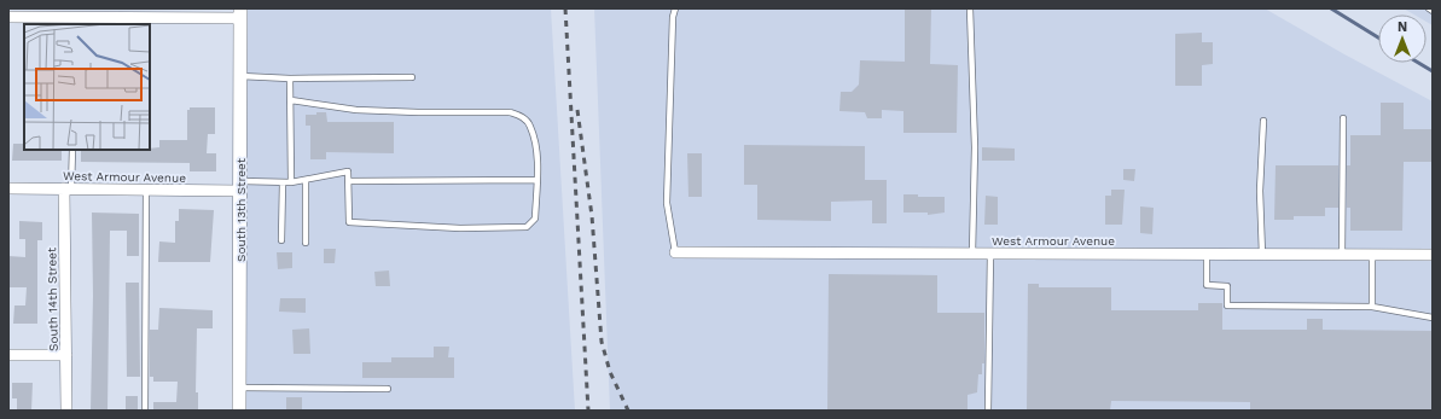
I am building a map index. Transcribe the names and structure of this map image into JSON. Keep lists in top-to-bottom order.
{
  "streets": {
    "street": ["West Armour Avenue", "South 13th Street", "South 14th Street"]
  },
  "crossings": [
    ["West Armour Avenue", "South 13th Street"],
    ["West Armour Avenue", "South 14th Street"]
  ],
  "north": "top"
}
